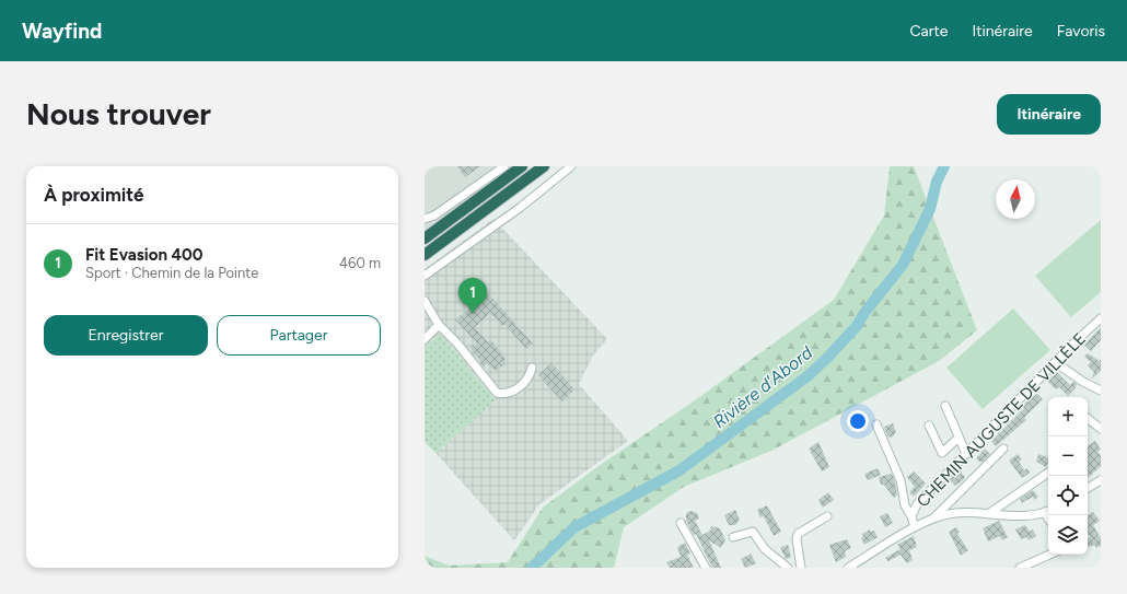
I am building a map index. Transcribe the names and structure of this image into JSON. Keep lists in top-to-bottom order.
{
  "streets": {
    "street": ["CHEMIN AUGUSTE DE VILLÈLE"]
  },
  "water": ["Rivière d'Abord"],
  "north": "top",
  "page": {
    "header": "Wayfind",
    "nav": ["Carte", "Itinéraire", "Favoris"],
    "buttons": [
      "Itinéraire",
      ["Enregistrer", "Partager"]
    ],
    "title": "Nous trouver",
    "heading": "À proximité",
    "list": [
      {
        "mark": "1",
        "name": "Fit Evasion 400",
        "note": "Sport · Chemin de la Pointe",
        "value": "460 m"
      }
    ],
    "pins": "1",
    "map_buttons": ["+", "−"]
  }
}
